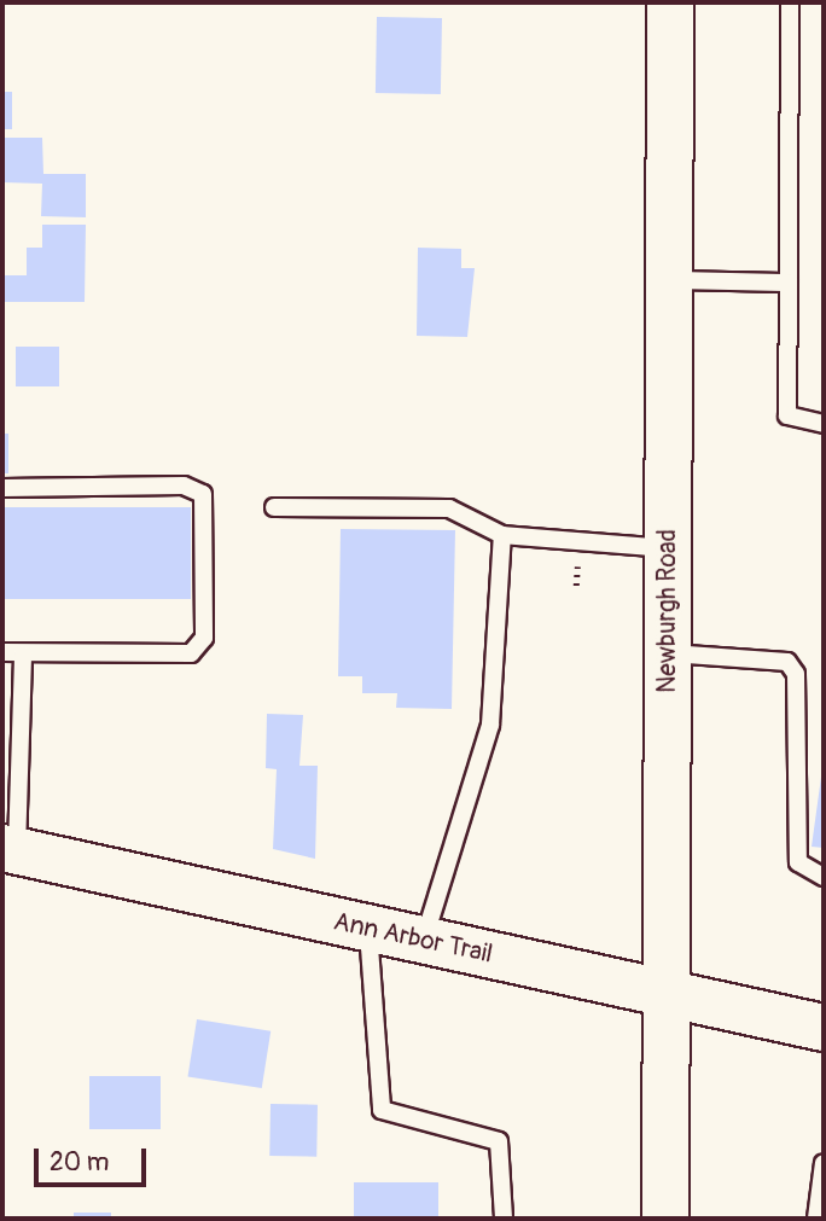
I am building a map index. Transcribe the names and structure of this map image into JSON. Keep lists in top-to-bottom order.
{
  "streets": {
    "main road": ["Newburgh Road", "Ann Arbor Trail"]
  },
  "crossings": [
    ["Newburgh Road", "Ann Arbor Trail"]
  ],
  "scale_bar": "20 m"
}
